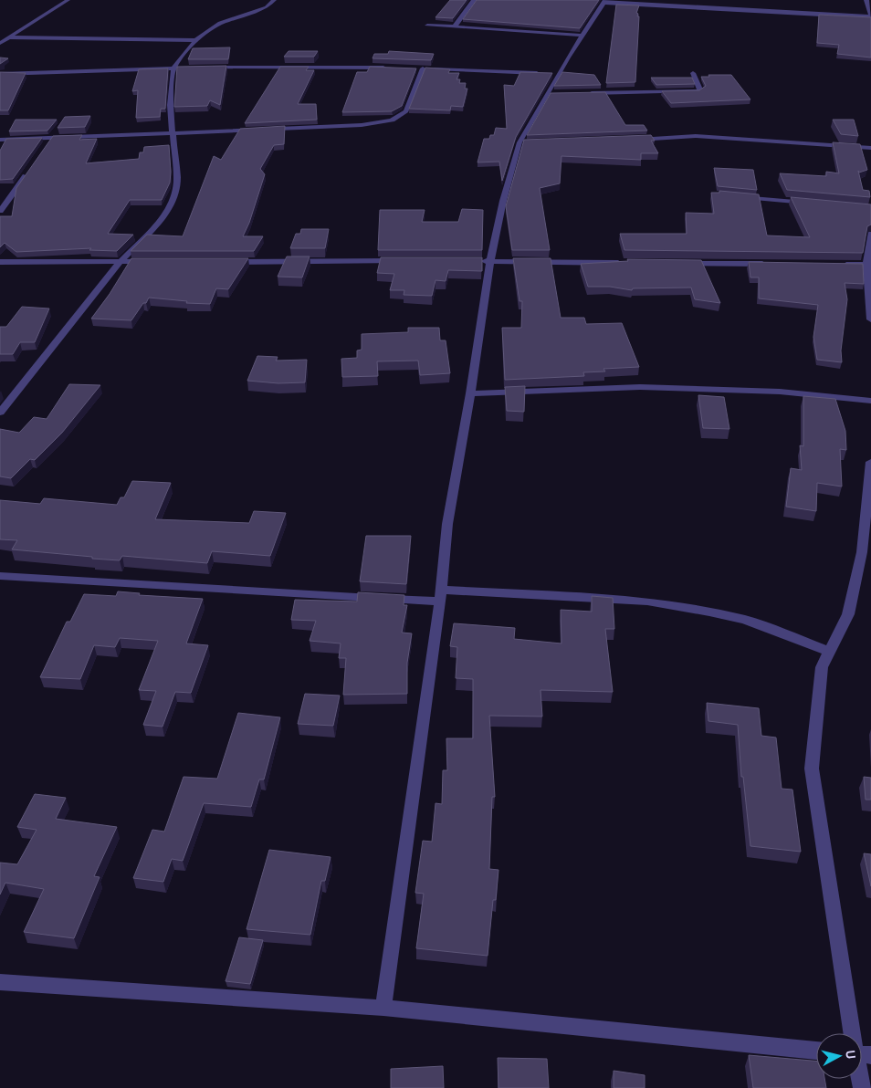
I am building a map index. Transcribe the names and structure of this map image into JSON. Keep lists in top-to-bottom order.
{
  "north": "right"
}
